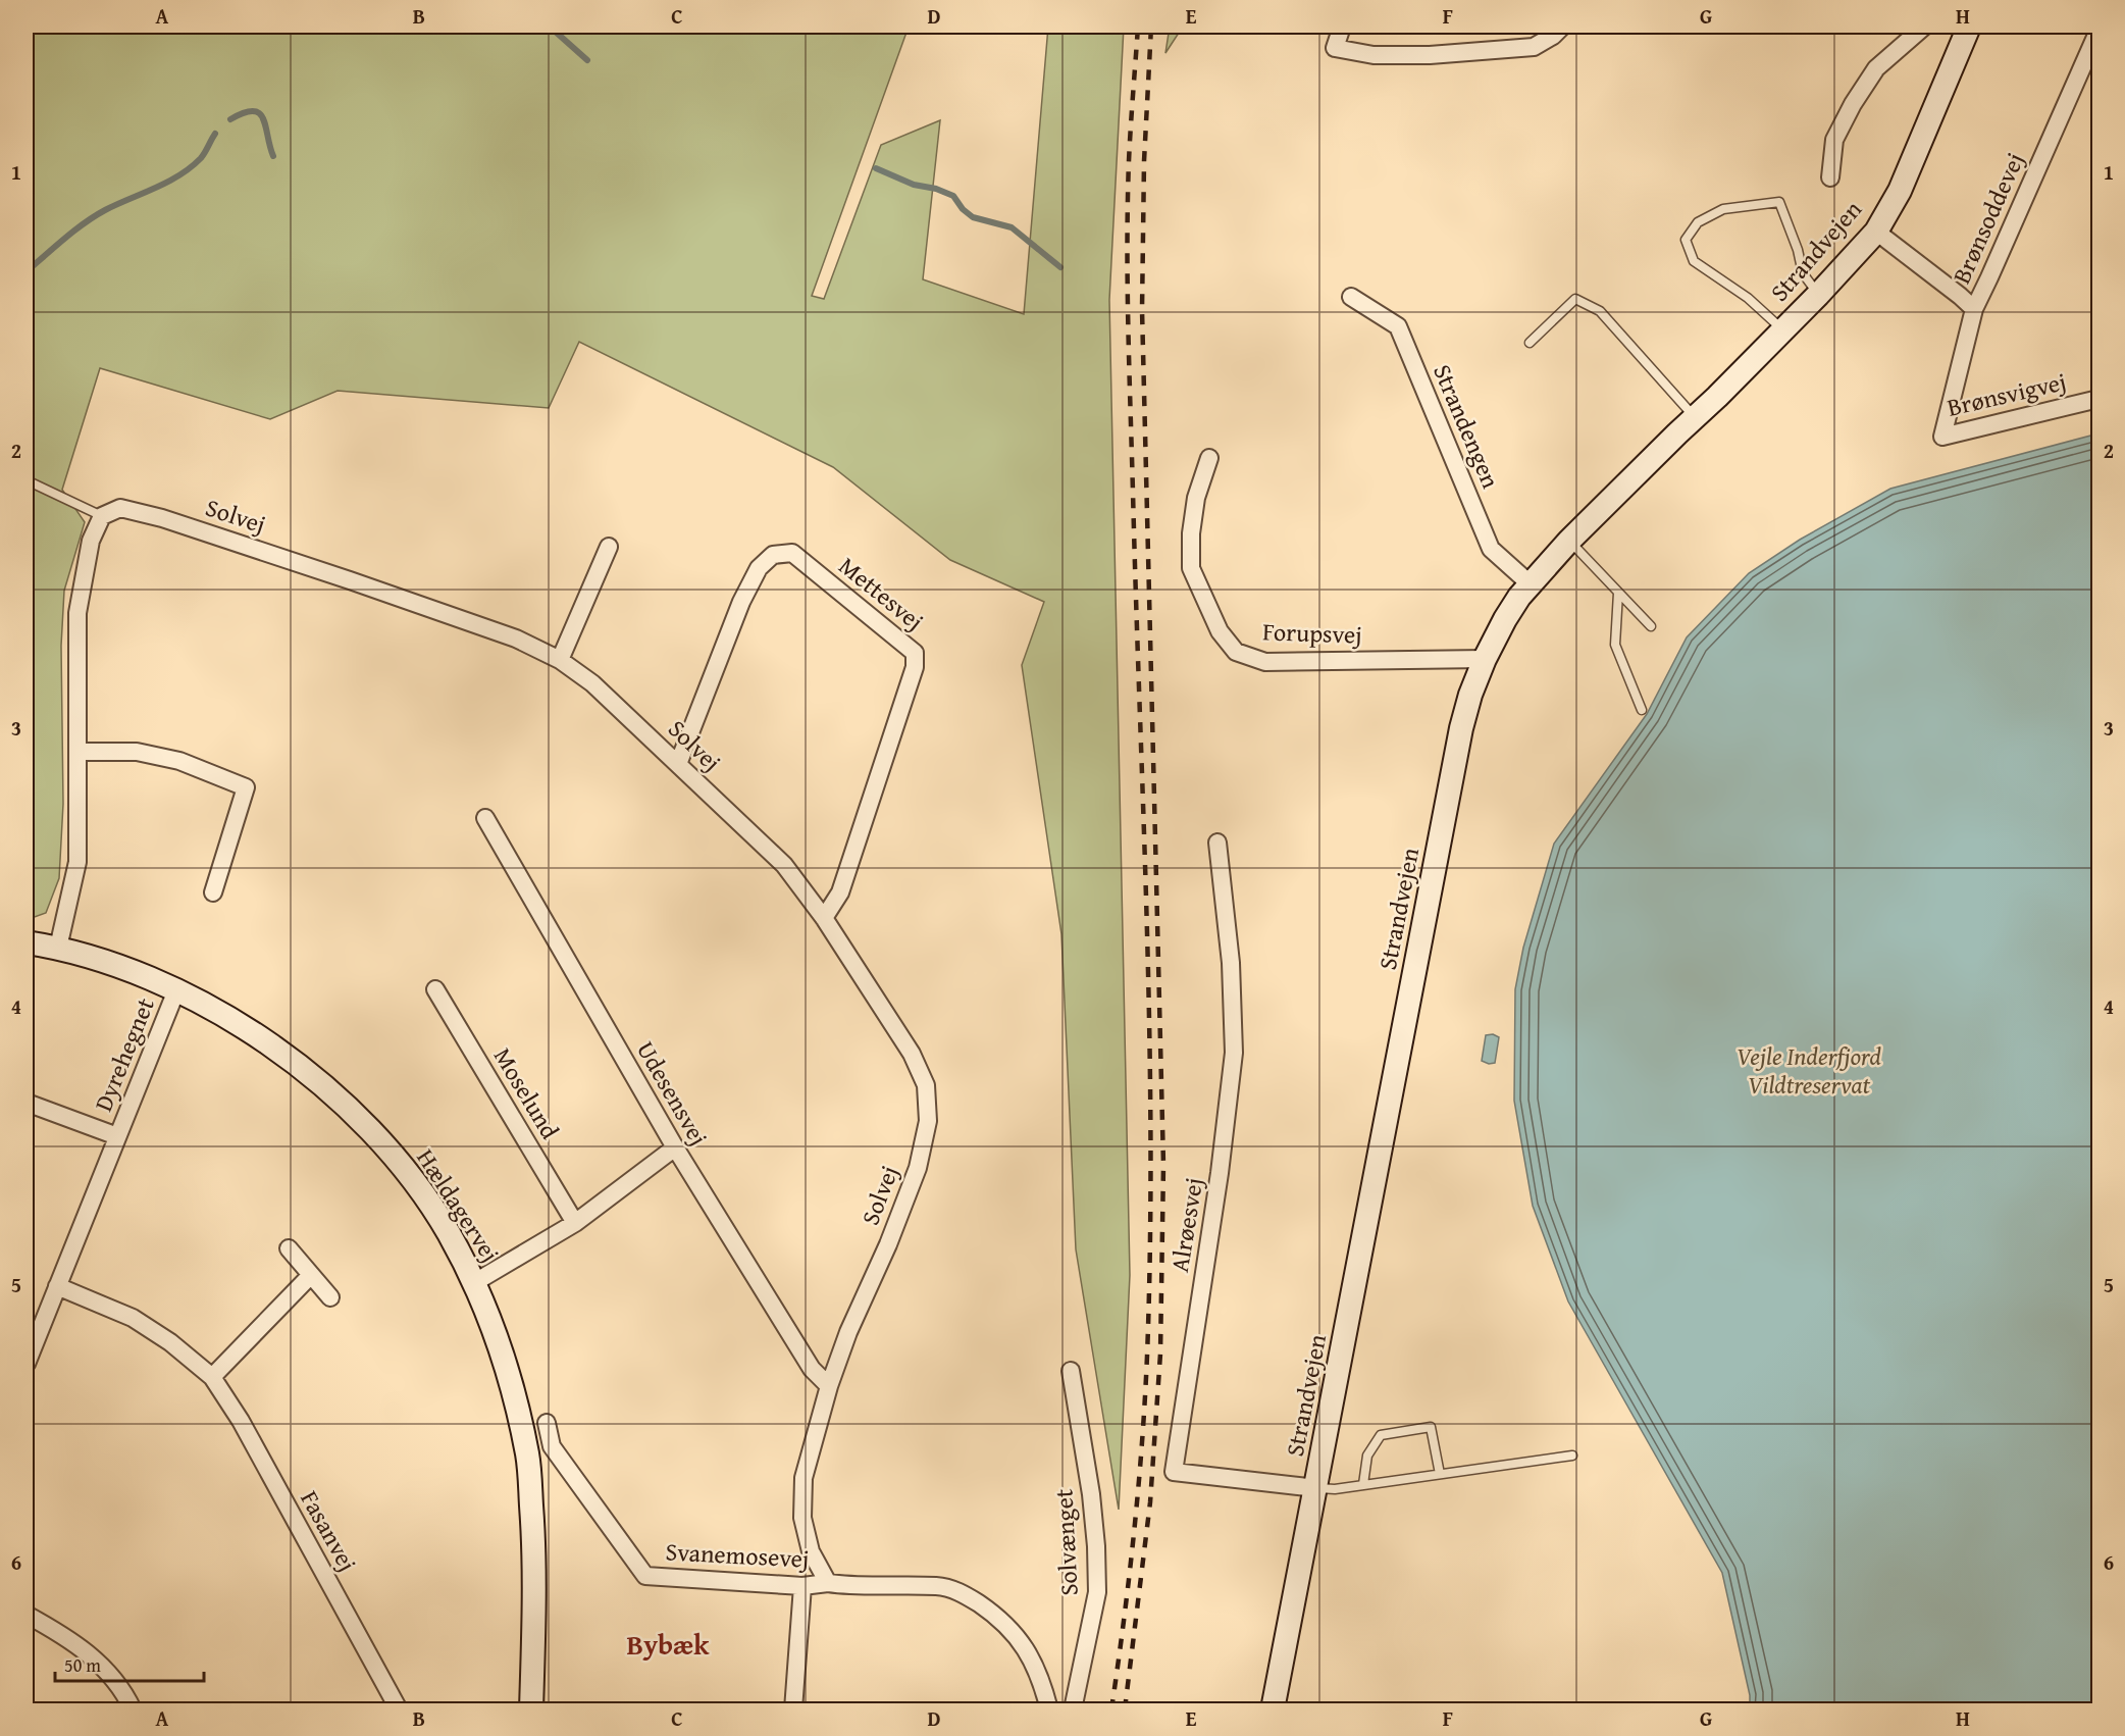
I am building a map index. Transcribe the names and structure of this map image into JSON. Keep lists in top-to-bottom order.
{
  "streets": {
    "street": [
      "Brønsoddevej",
      "Strandvejen",
      "Brønsvigvej",
      "Strandengen",
      "Solvej",
      "Mettesvej",
      "Forupsvej",
      "Dyrehegnet",
      "Moselund",
      "Udesensvej",
      "Hældagervej",
      "Alrøesvej",
      "Fasanvej",
      "Solvænget",
      "Svanemosevej"
    ]
  },
  "crossings": [
    ["Brønsoddevej", "Strandvejen"],
    ["Brønsoddevej", "Brønsvigvej"],
    ["Strandvejen", "Strandengen"],
    ["Strandvejen", "Forupsvej"],
    ["Strandvejen", "Alrøesvej"],
    ["Solvej", "Mettesvej"],
    ["Solvej", "Udesensvej"],
    ["Solvej", "Svanemosevej"],
    ["Dyrehegnet", "Hældagervej"],
    ["Dyrehegnet", "Fasanvej"]
  ],
  "districts": ["Bybæk"],
  "parks": ["Vejle Inderfjord Vildtreservat"],
  "scale_bar": "50 m",
  "grid": {
    "columns": [
      "A",
      "B",
      "C",
      "D",
      "E",
      "F",
      "G",
      "H"
    ],
    "rows": [
      "1",
      "2",
      "3",
      "4",
      "5",
      "6"
    ]
  }
}
